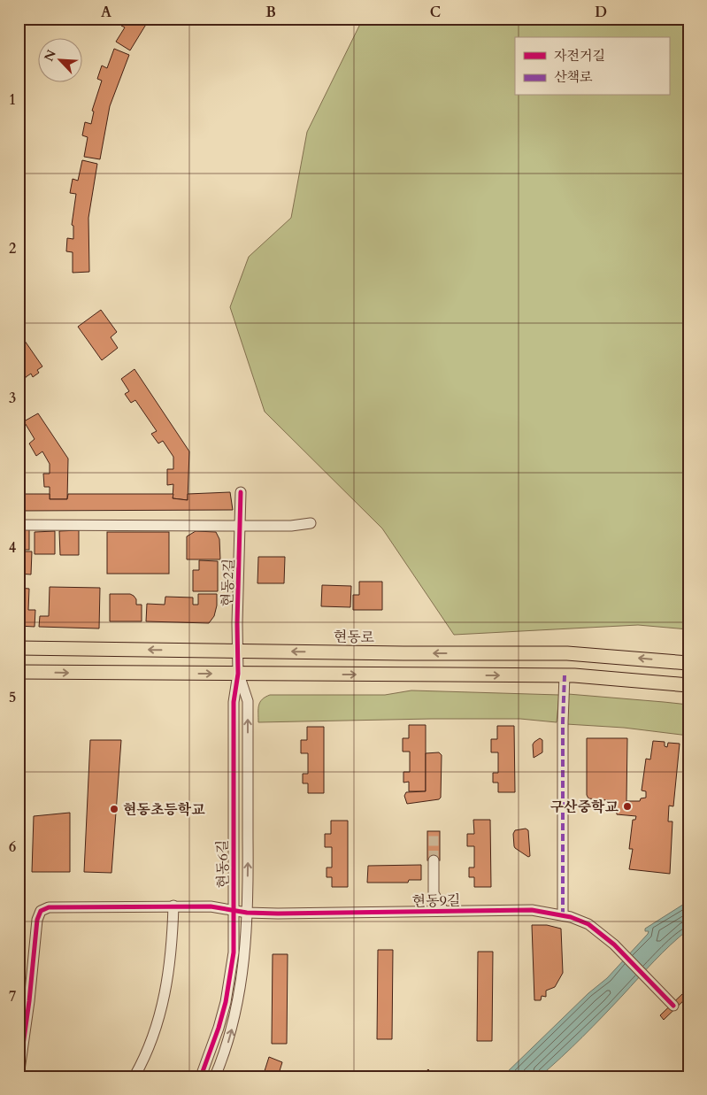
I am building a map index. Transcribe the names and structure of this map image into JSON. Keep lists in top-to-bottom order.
{
  "streets": {
    "main road": ["현동로"],
    "street": ["현동2길", "현동6길", "현동9길"]
  },
  "crossings": [
    ["현동2길", "현동로"],
    ["현동2길", "현동6길"],
    ["현동6길", "현동9길"]
  ],
  "places": ["구산중학교", "현동초등학교"],
  "legend": ["자전거길", "산책로"],
  "north": "top left",
  "grid": {
    "columns": [
      "A",
      "B",
      "C",
      "D"
    ],
    "rows": [
      "1",
      "2",
      "3",
      "4",
      "5",
      "6",
      "7"
    ]
  }
}
